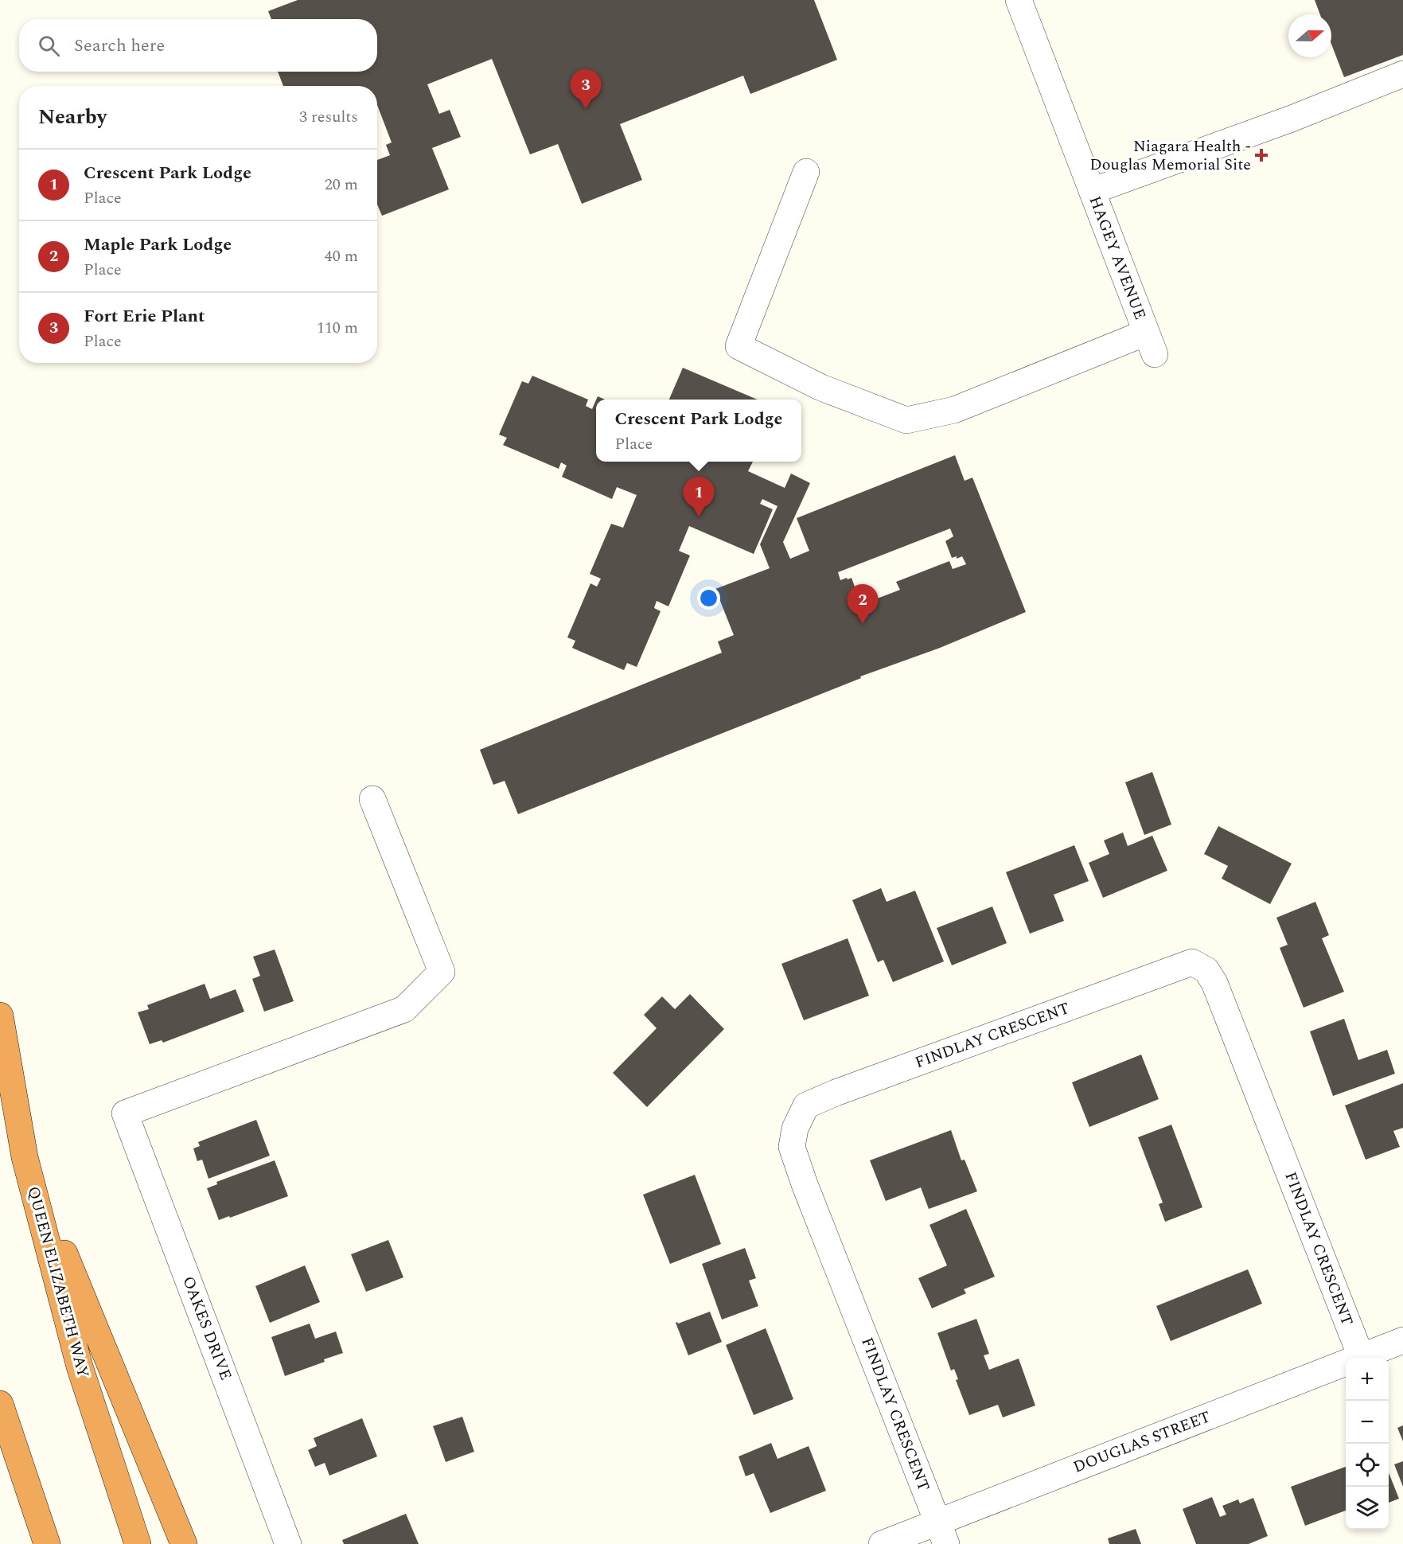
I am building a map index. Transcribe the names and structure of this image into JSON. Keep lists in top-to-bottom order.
{
  "streets": {
    "highway": ["QUEEN ELIZABETH WAY"],
    "street": [
      "HAGEY AVENUE",
      "FINDLAY CRESCENT",
      "OAKES DRIVE",
      "DOUGLAS STREET"
    ]
  },
  "crossings": [
    ["FINDLAY CRESCENT", "DOUGLAS STREET"]
  ],
  "places": {
    "health": ["Niagara Health - Douglas Memorial Site"]
  },
  "north": "right",
  "page": {
    "search": "Search here",
    "pins": ["3", "1", "2"],
    "heading": ["Nearby", "3 results"],
    "list": [
      {
        "mark": "1",
        "name": "Crescent Park Lodge",
        "note": "Place",
        "value": "20 m"
      },
      {
        "mark": "2",
        "name": "Maple Park Lodge",
        "note": "Place",
        "value": "40 m"
      },
      {
        "mark": "3",
        "name": "Fort Erie Plant",
        "note": "Place",
        "value": "110 m"
      }
    ],
    "popup": ["Crescent Park Lodge", "Place"],
    "map_buttons": ["+", "−"]
  }
}
